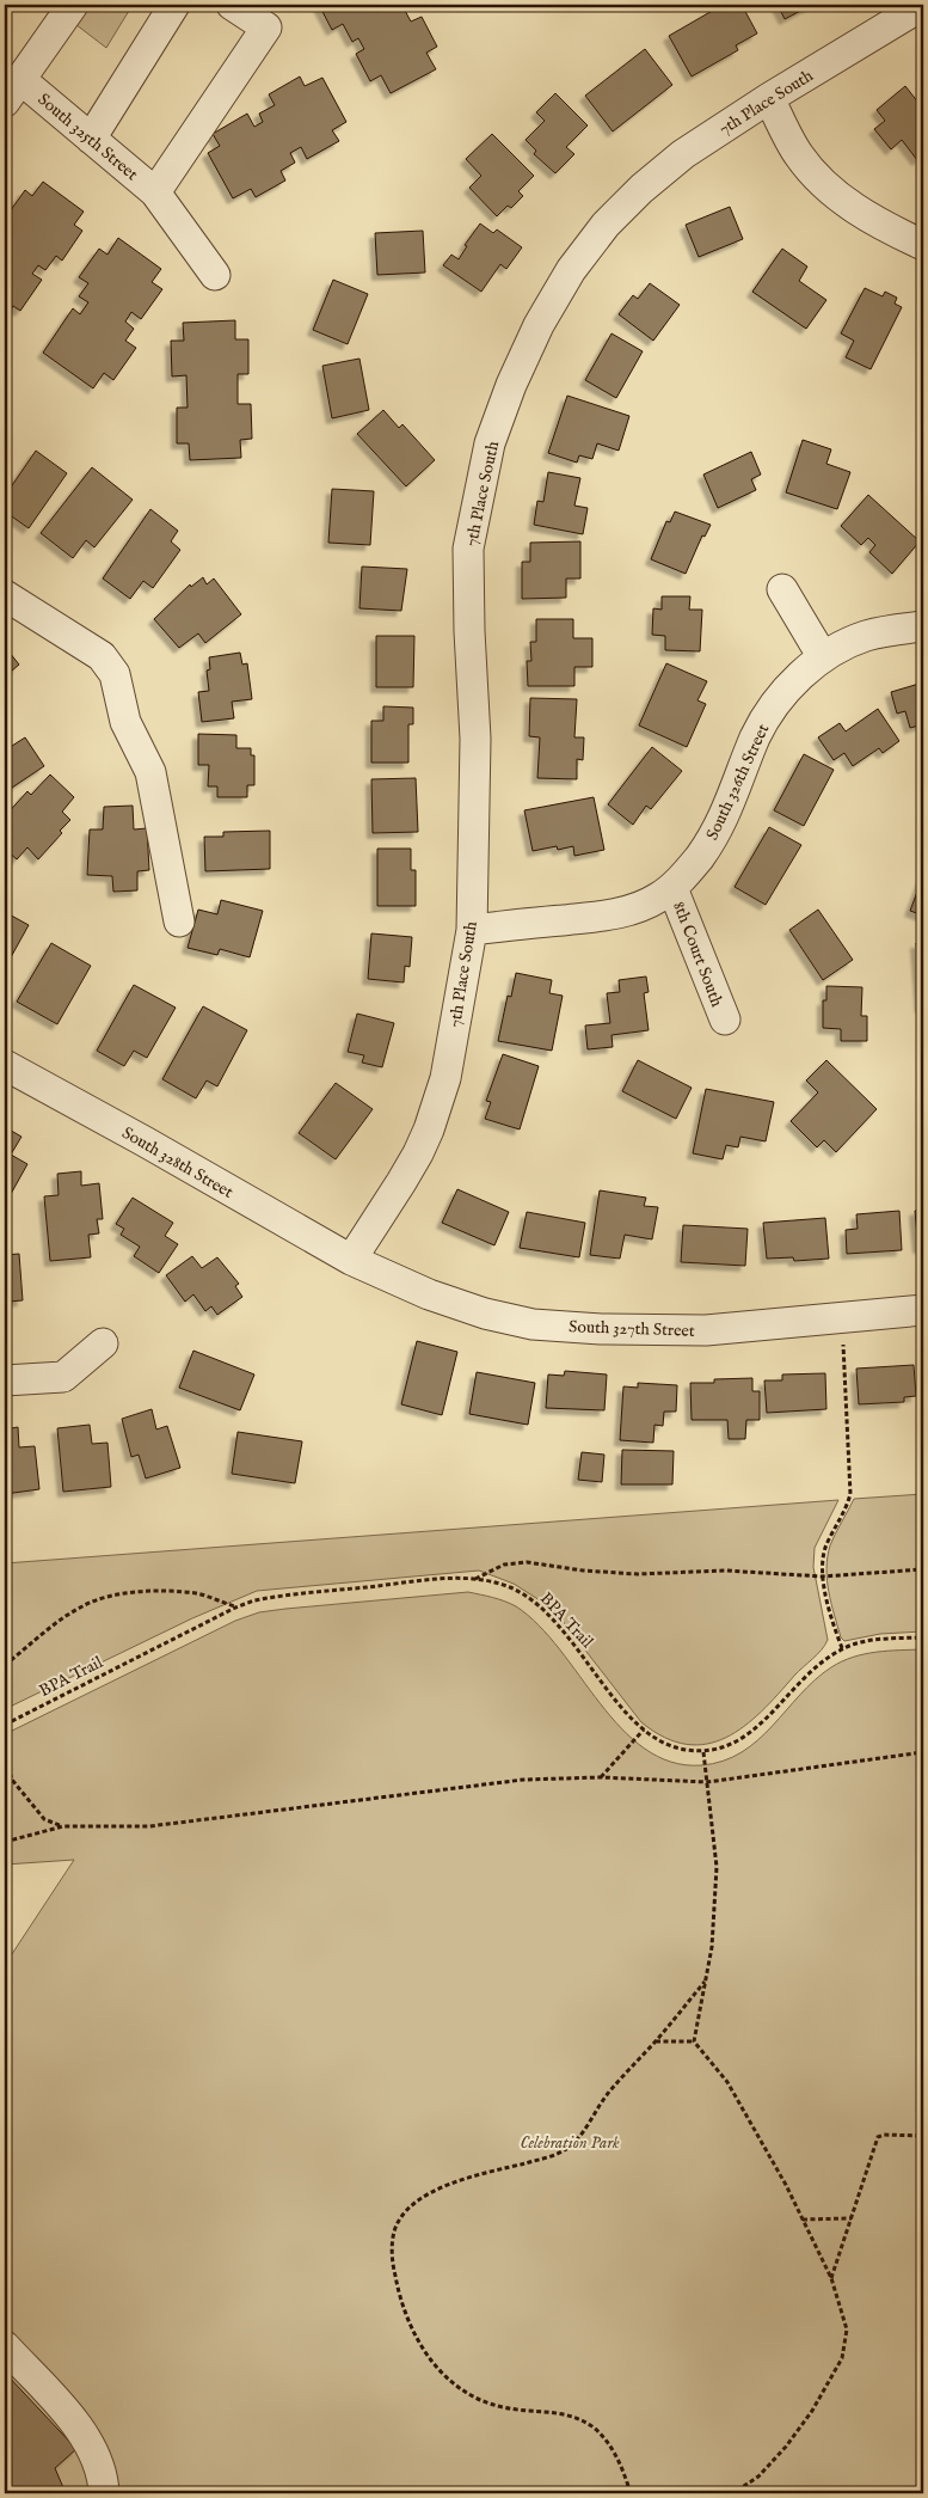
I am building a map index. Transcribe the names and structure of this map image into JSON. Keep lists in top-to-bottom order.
{
  "streets": {
    "street": [
      "7th Place South",
      "South 325th Street",
      "South 326th Street",
      "8th Court South",
      "South 328th Street",
      "South 327th Street"
    ],
    "path": ["BPA Trail"]
  },
  "crossings": [
    ["7th Place South", "South 326th Street"],
    ["7th Place South", "South 328th Street"],
    ["7th Place South", "South 327th Street"],
    ["South 326th Street", "8th Court South"],
    ["South 328th Street", "South 327th Street"]
  ],
  "parks": ["Celebration Park"]
}
